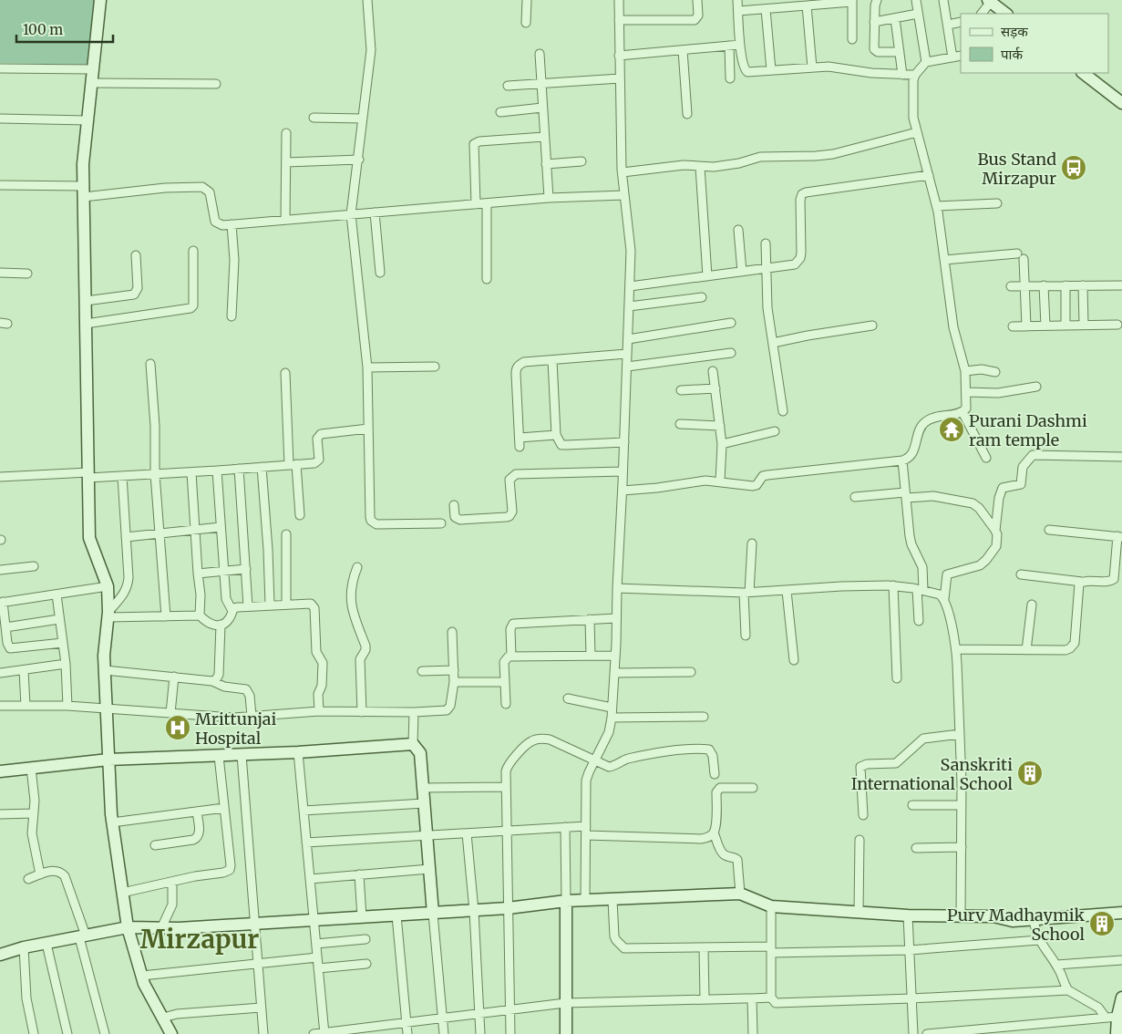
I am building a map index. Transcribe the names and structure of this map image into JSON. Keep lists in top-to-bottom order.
{
  "districts": ["Mirzapur"],
  "places": {
    "bus stop": ["Bus Stand Mirzapur"],
    "temple": ["Purani Dashmi ram temple"],
    "hospital": ["Mrittunjai Hospital"],
    "building": ["Sanskriti International School", "Purv Madhaymik School"]
  },
  "legend": ["सड़क", "पार्क"],
  "scale_bar": "100 m"
}
